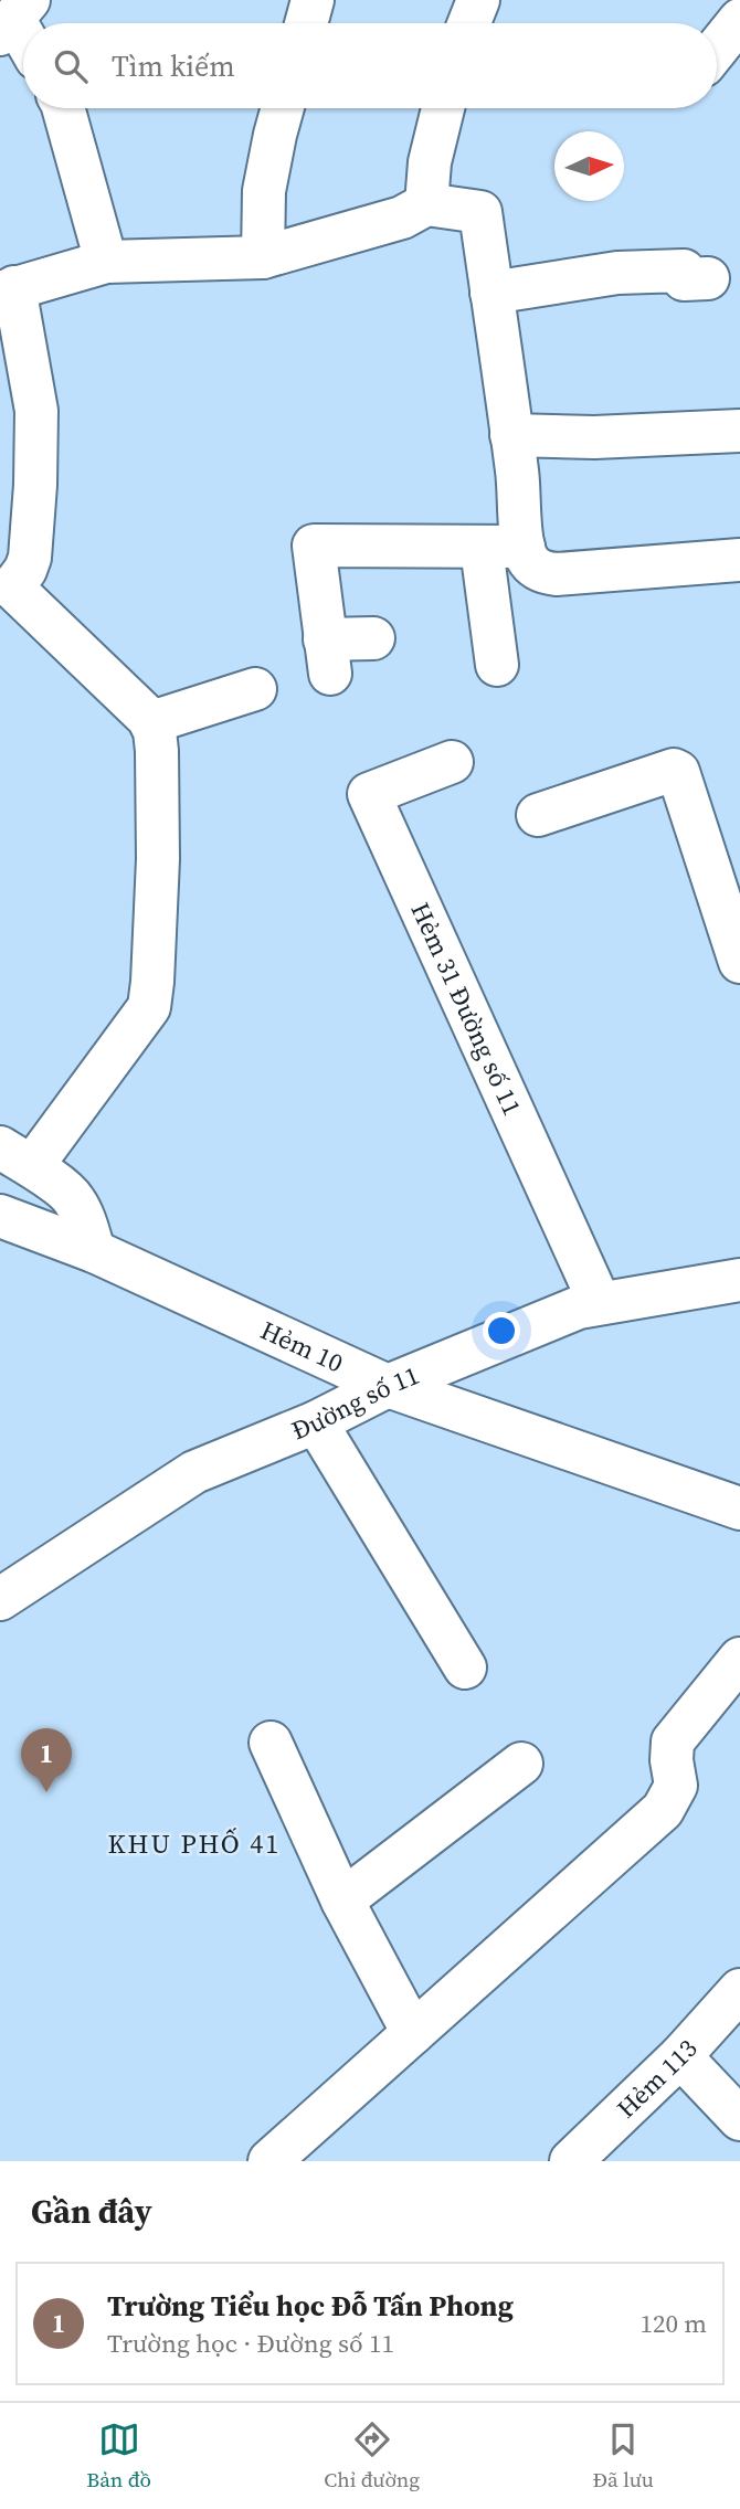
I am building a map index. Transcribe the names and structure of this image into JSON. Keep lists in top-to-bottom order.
{
  "streets": {
    "street": [
      "Hẻm 31 Đường số 11",
      "Hẻm 10",
      "Đường số 11",
      "Hẻm 113"
    ]
  },
  "crossings": [
    ["Hẻm 31 Đường số 11", "Đường số 11"],
    ["Hẻm 10", "Đường số 11"]
  ],
  "districts": ["KHU PHỐ 41"],
  "north": "right",
  "page": {
    "search": "Tìm kiếm",
    "pins": "1",
    "heading": "Gần đây",
    "list": [
      {
        "mark": "1",
        "name": "Trường Tiểu học Đỗ Tấn Phong",
        "note": "Trường học · Đường số 11",
        "value": "120 m"
      }
    ],
    "nav": ["Bản đồ", "Chỉ đường", "Đã lưu"]
  }
}
